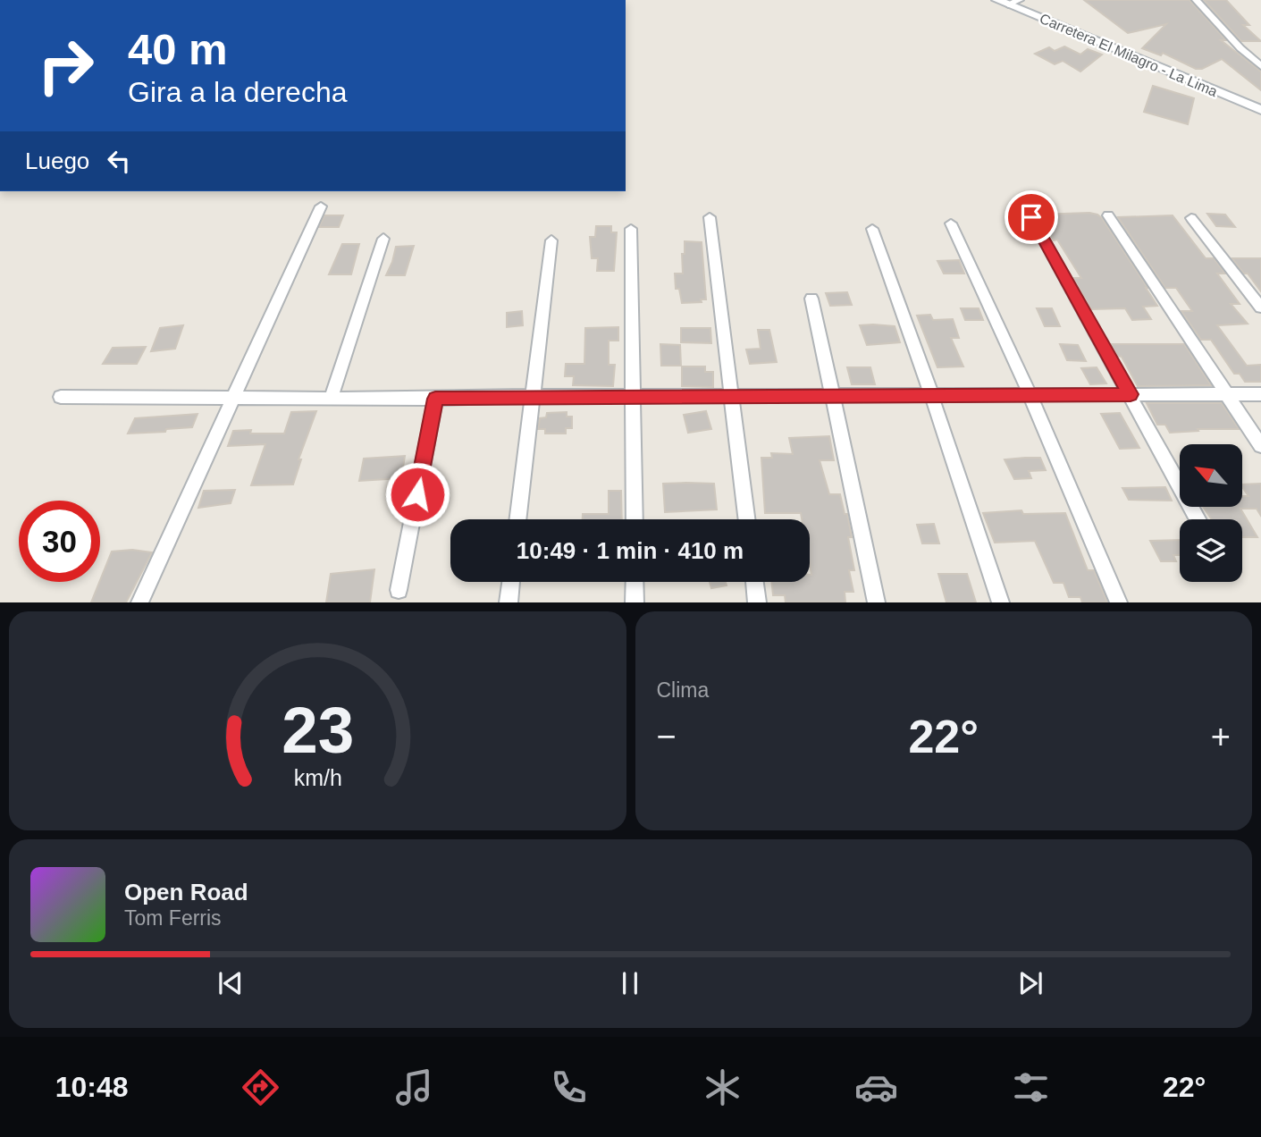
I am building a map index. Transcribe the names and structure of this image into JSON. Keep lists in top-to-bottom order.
{
  "streets": {
    "main road": ["Carretera El Milagro - La Lima"]
  },
  "north": "top left",
  "page": {
    "turn": ["40 m", "Gira a la derecha"],
    "then": "Luego",
    "limit": "30",
    "trip": "10:49 · 1 min · 410 m",
    "tile": "Clima",
    "heat": ["−", "22°", "+"],
    "song": ["Open Road", "Tom Ferris"],
    "tabs": ["10:48", "22°"],
    "gauge": ["23", "km/h"]
  }
}
